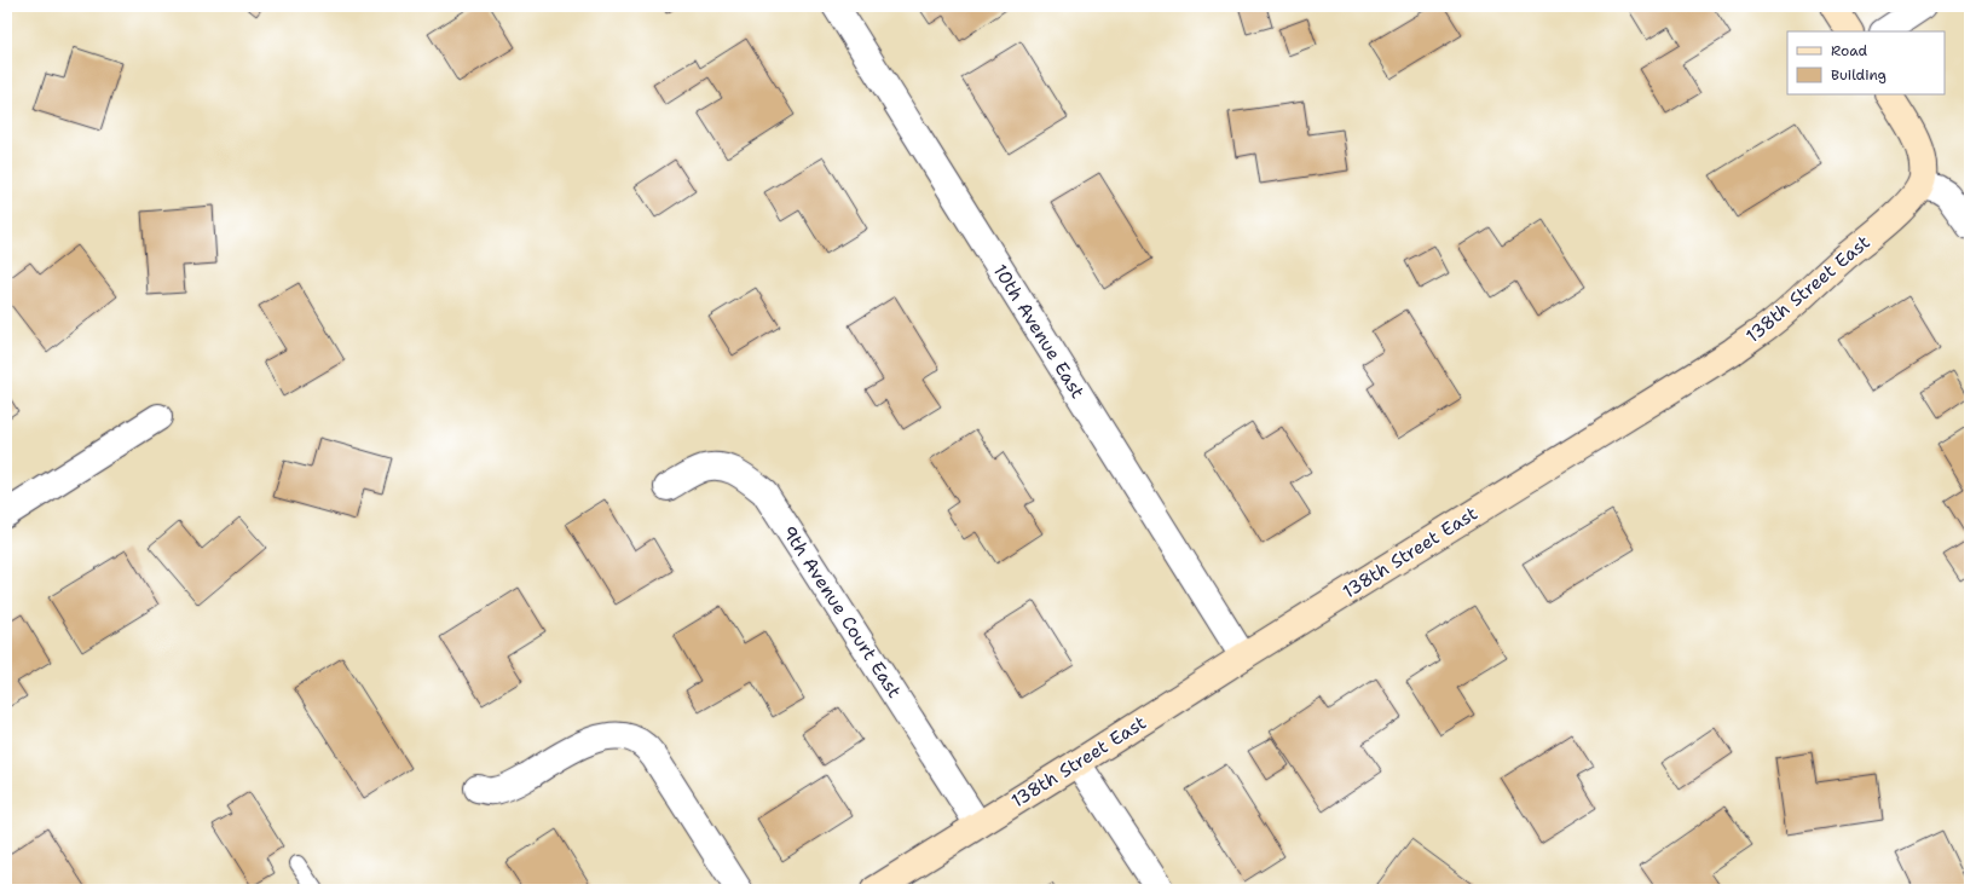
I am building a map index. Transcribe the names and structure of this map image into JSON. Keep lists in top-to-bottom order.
{
  "streets": {
    "street": ["138th Street East", "10th Avenue East", "9th Avenue Court East"]
  },
  "crossings": [
    ["138th Street East", "10th Avenue East"],
    ["138th Street East", "9th Avenue Court East"]
  ],
  "legend": ["Road", "Building"]
}
